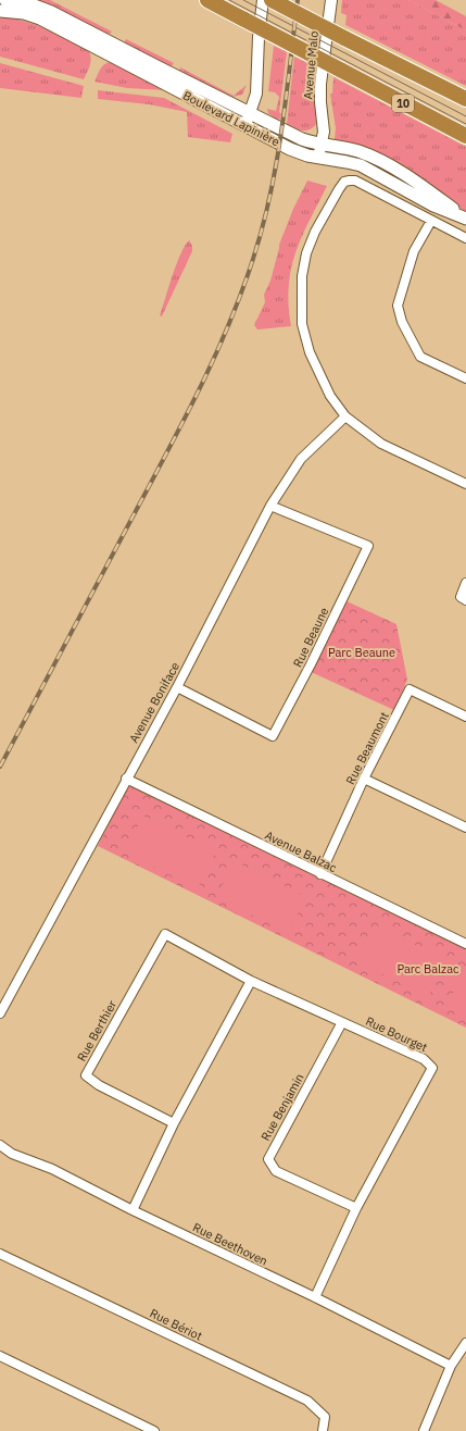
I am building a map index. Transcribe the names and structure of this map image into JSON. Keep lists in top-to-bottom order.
{
  "streets": {
    "highway": ["10"],
    "main road": ["Boulevard Lapinière"],
    "street": [
      "Avenue Malo",
      "Rue Beaune",
      "Avenue Boniface",
      "Rue Beaumont",
      "Avenue Balzac",
      "Rue Berthier",
      "Rue Bourget",
      "Rue Benjamin",
      "Rue Beethoven",
      "Rue Bériot"
    ]
  },
  "crossings": [
    ["Avenue Malo", "Boulevard Lapinière"],
    ["Rue Beaune", "Avenue Boniface"],
    ["Avenue Boniface", "Avenue Balzac"],
    ["Rue Beaumont", "Avenue Balzac"],
    ["Rue Berthier", "Rue Bourget"],
    ["Rue Bourget", "Rue Benjamin"],
    ["Rue Bourget", "Rue Beethoven"]
  ],
  "parks": ["Parc Beaune", "Parc Balzac"]
}
